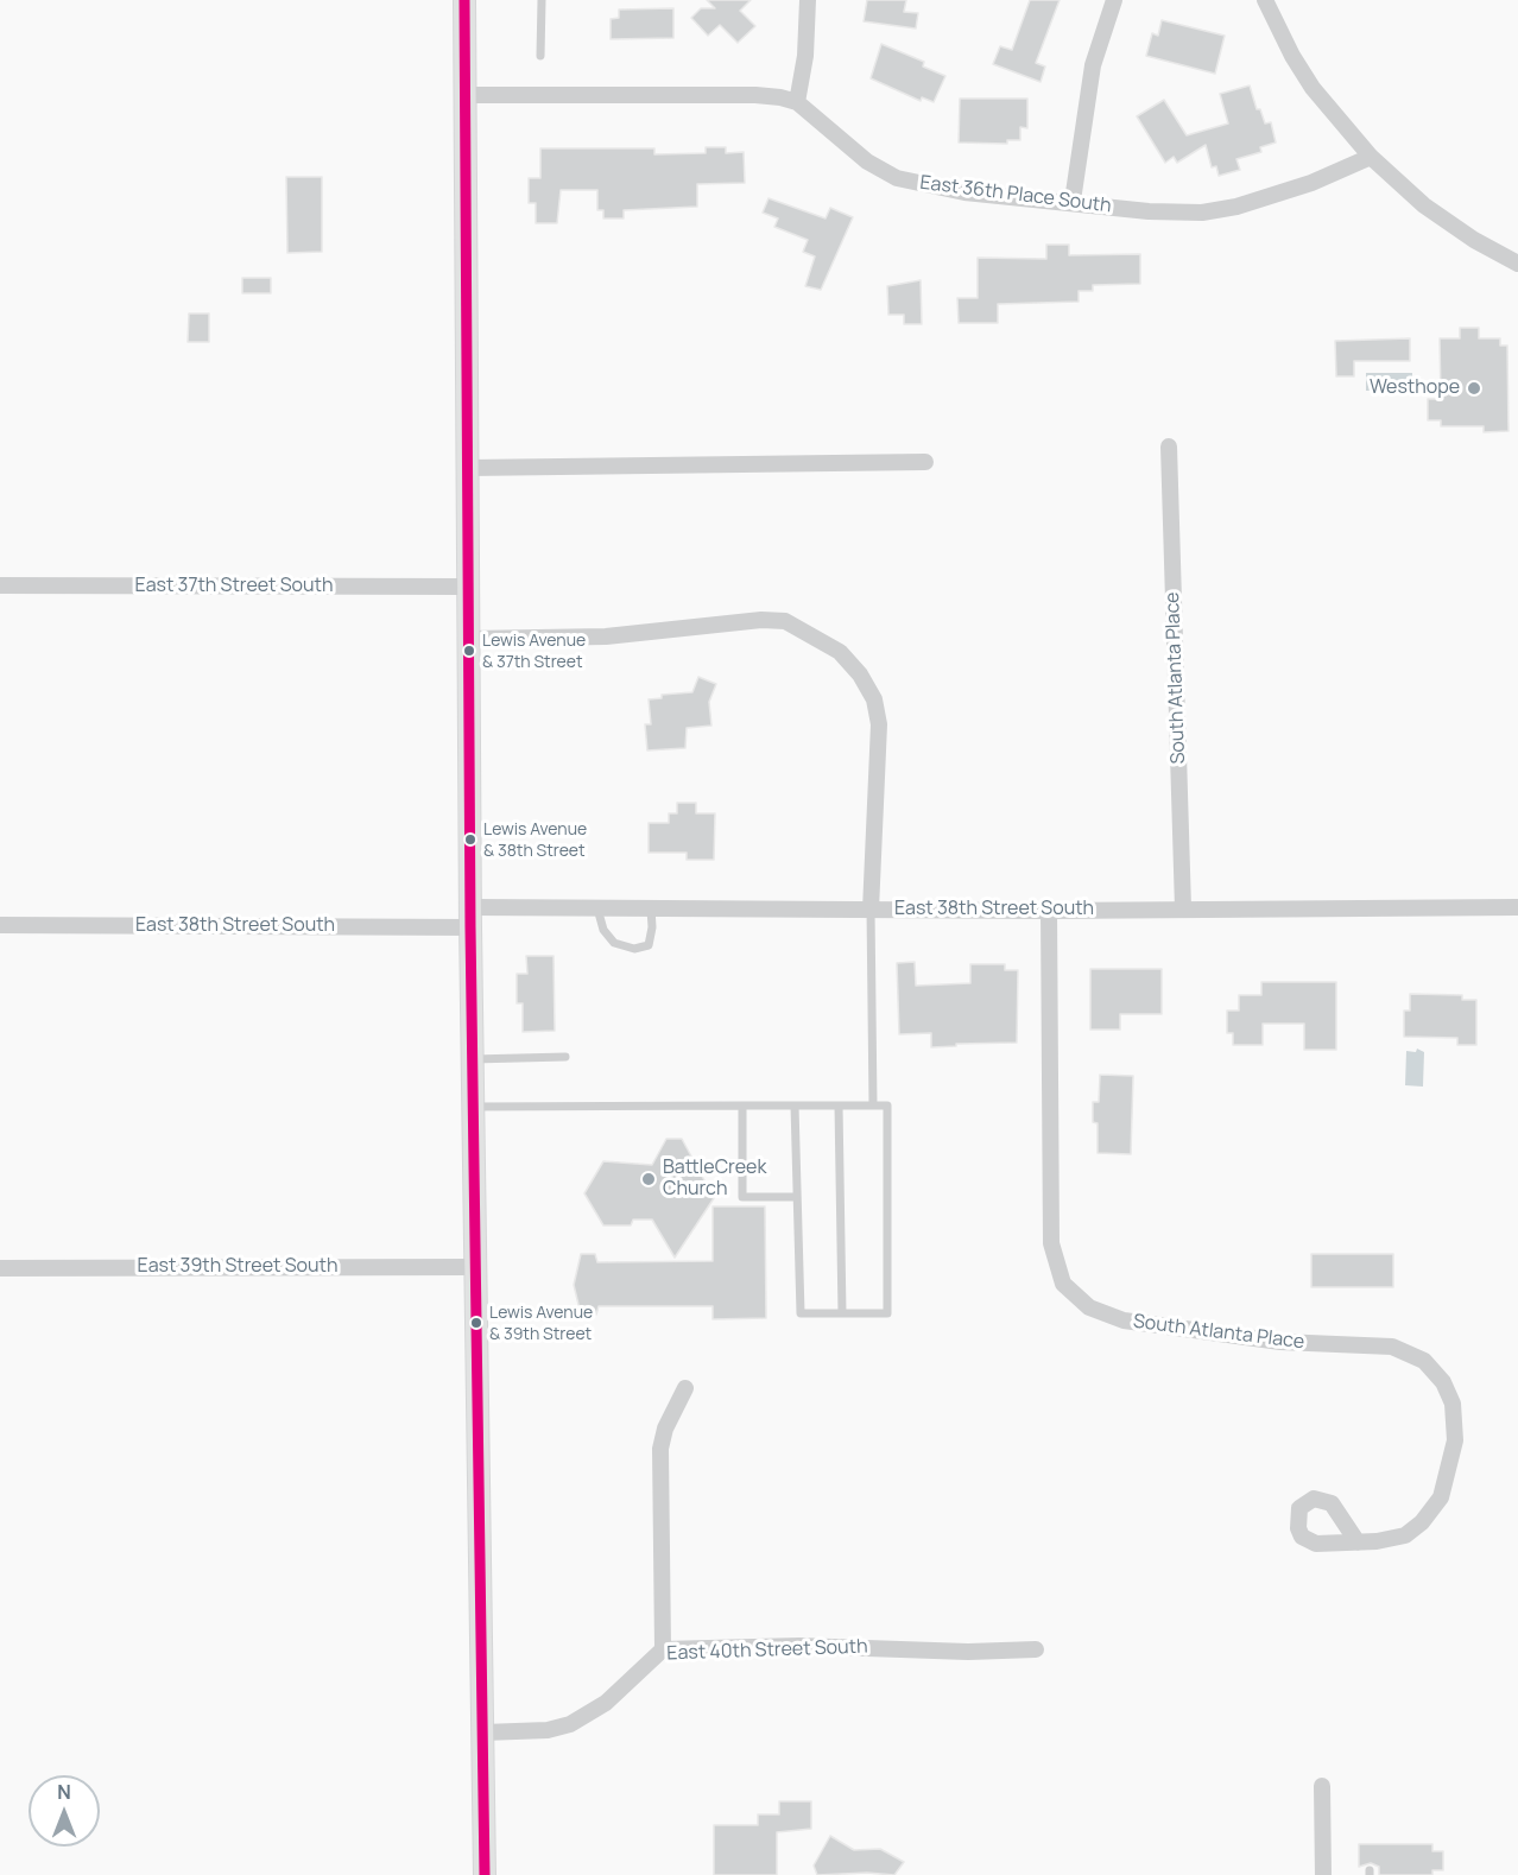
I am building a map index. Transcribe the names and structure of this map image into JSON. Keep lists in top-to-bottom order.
{
  "streets": {
    "street": [
      "East 36th Place South",
      "East 37th Street South",
      "South Atlanta Place",
      "East 38th Street South",
      "East 39th Street South",
      "East 40th Street South"
    ]
  },
  "crossings": [
    ["South Atlanta Place", "East 38th Street South"]
  ],
  "places": [
    "Westhope",
    "Lewis Avenue & 37th Street",
    "Lewis Avenue & 38th Street",
    "BattleCreek Church",
    "Lewis Avenue & 39th Street"
  ],
  "north": "top"
}
